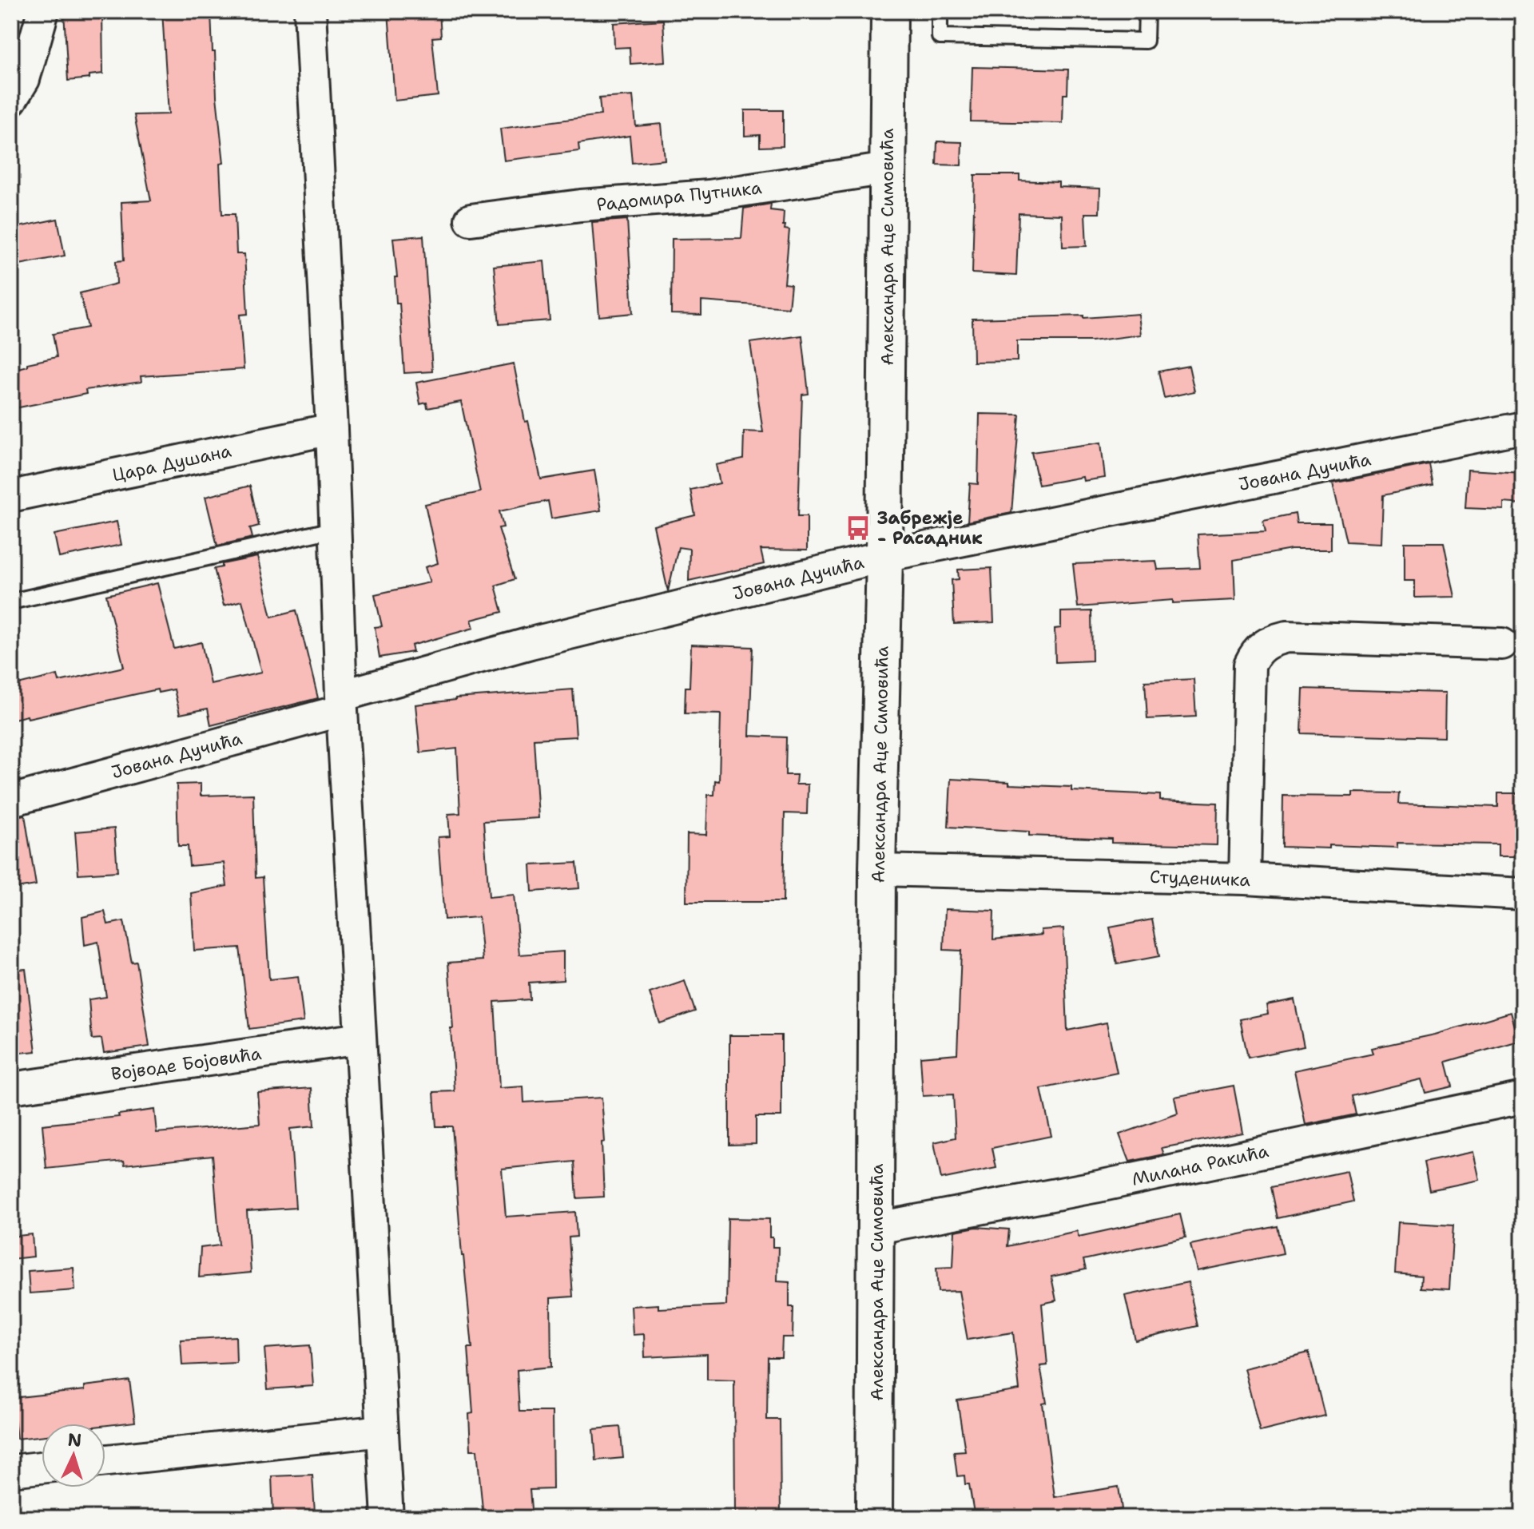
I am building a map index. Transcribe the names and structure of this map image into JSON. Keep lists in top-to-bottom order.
{
  "streets": {
    "street": [
      "Радомира Путника",
      "Александра Аце Симовића",
      "Цара Душана",
      "Јована Дучића",
      "Студеничка",
      "Војводе Бојовића",
      "Милана Ракића"
    ]
  },
  "crossings": [
    ["Радомира Путника", "Александра Аце Симовића"],
    ["Александра Аце Симовића", "Јована Дучића"],
    ["Александра Аце Симовића", "Студеничка"],
    ["Александра Аце Симовића", "Милана Ракића"]
  ],
  "places": {
    "bus stop": ["Забрежје - Расадник"]
  },
  "north": "top"
}
